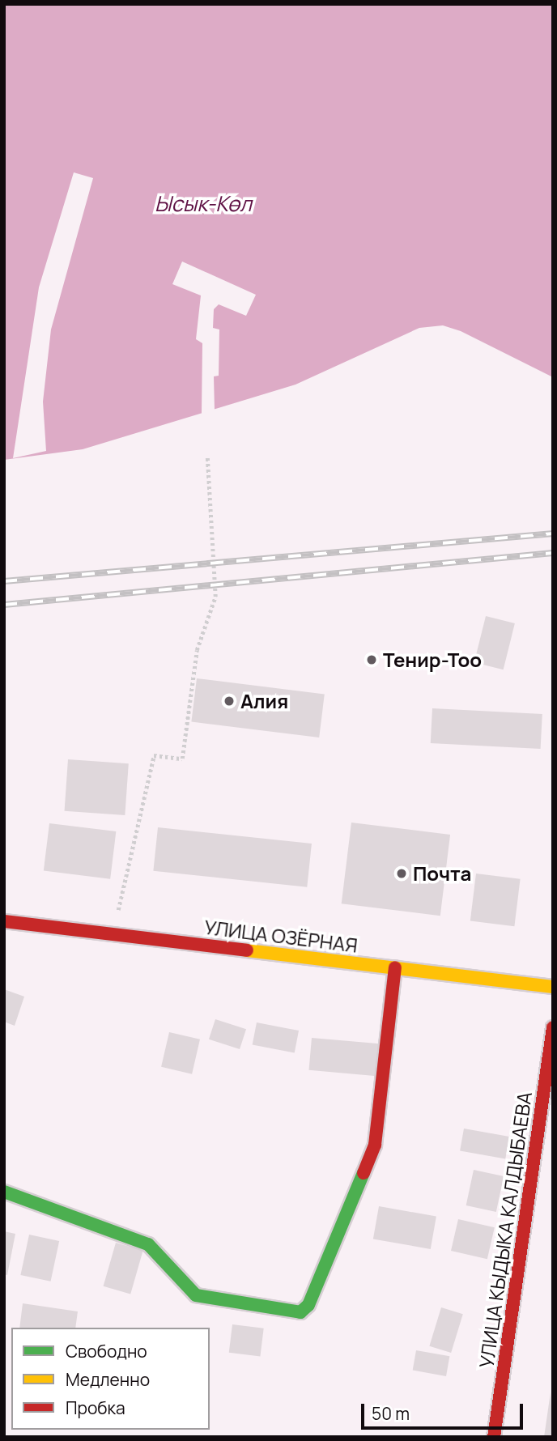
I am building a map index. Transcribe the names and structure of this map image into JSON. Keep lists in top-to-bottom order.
{
  "streets": {
    "street": ["УЛИЦА ОЗЁРНАЯ", "УЛИЦА КЫДЫКА КАЛДЫБАЕВА"]
  },
  "water": ["Ысык-Көл"],
  "places": ["Тенир-Тоо", "Алия", "Почта"],
  "legend": ["Свободно", "Медленно", "Пробка"],
  "scale_bar": "50 m"
}
